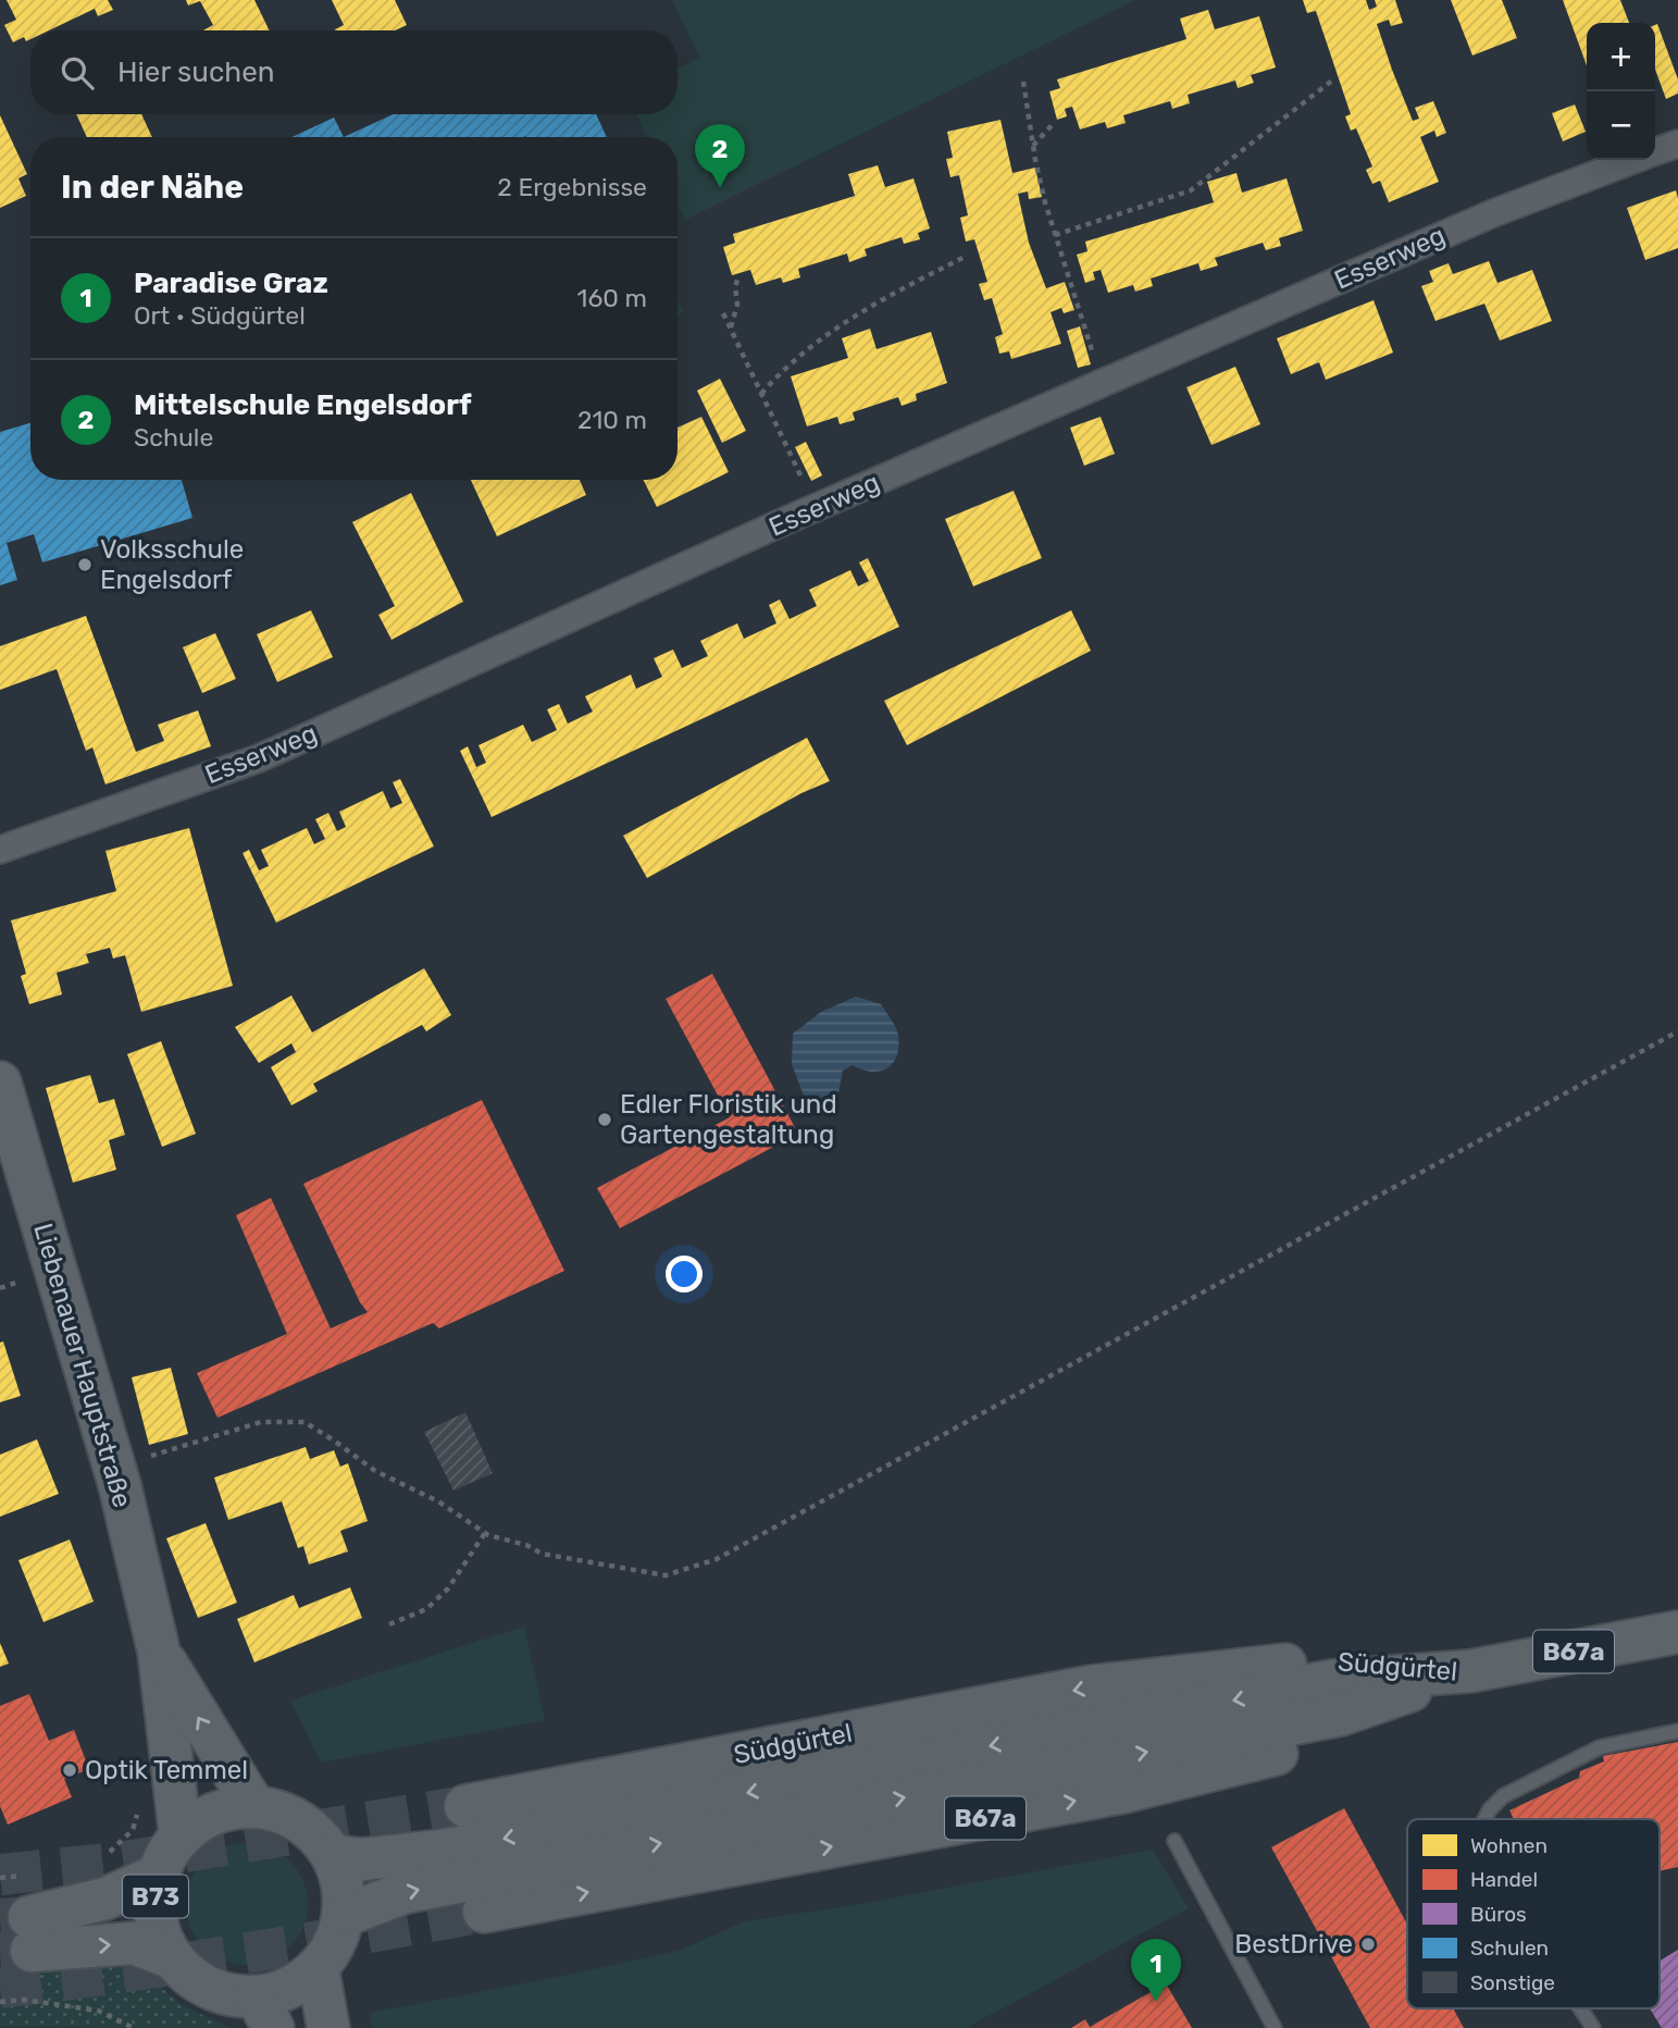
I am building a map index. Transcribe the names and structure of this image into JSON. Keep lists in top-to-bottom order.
{
  "streets": {
    "main road": [
      "Liebenauer Hauptstraße",
      "B67a",
      "Südgürtel",
      "B73"
    ],
    "street": ["Esserweg"]
  },
  "crossings": [
    ["Liebenauer Hauptstraße", "B73"],
    ["B67a", "Südgürtel"]
  ],
  "places": [
    "Volksschule Engelsdorf",
    "Edler Floristik und Gartengestaltung",
    "Optik Temmel",
    "BestDrive"
  ],
  "legend": [
    "Wohnen",
    "Handel",
    "Büros",
    "Schulen",
    "Sonstige"
  ],
  "page": {
    "map_buttons": ["+", "−"],
    "search": "Hier suchen",
    "pins": ["2", "1"],
    "heading": ["In der Nähe", "2 Ergebnisse"],
    "list": [
      {
        "mark": "1",
        "name": "Paradise Graz",
        "note": "Ort · Südgürtel",
        "value": "160 m"
      },
      {
        "mark": "2",
        "name": "Mittelschule Engelsdorf",
        "note": "Schule",
        "value": "210 m"
      }
    ]
  }
}
